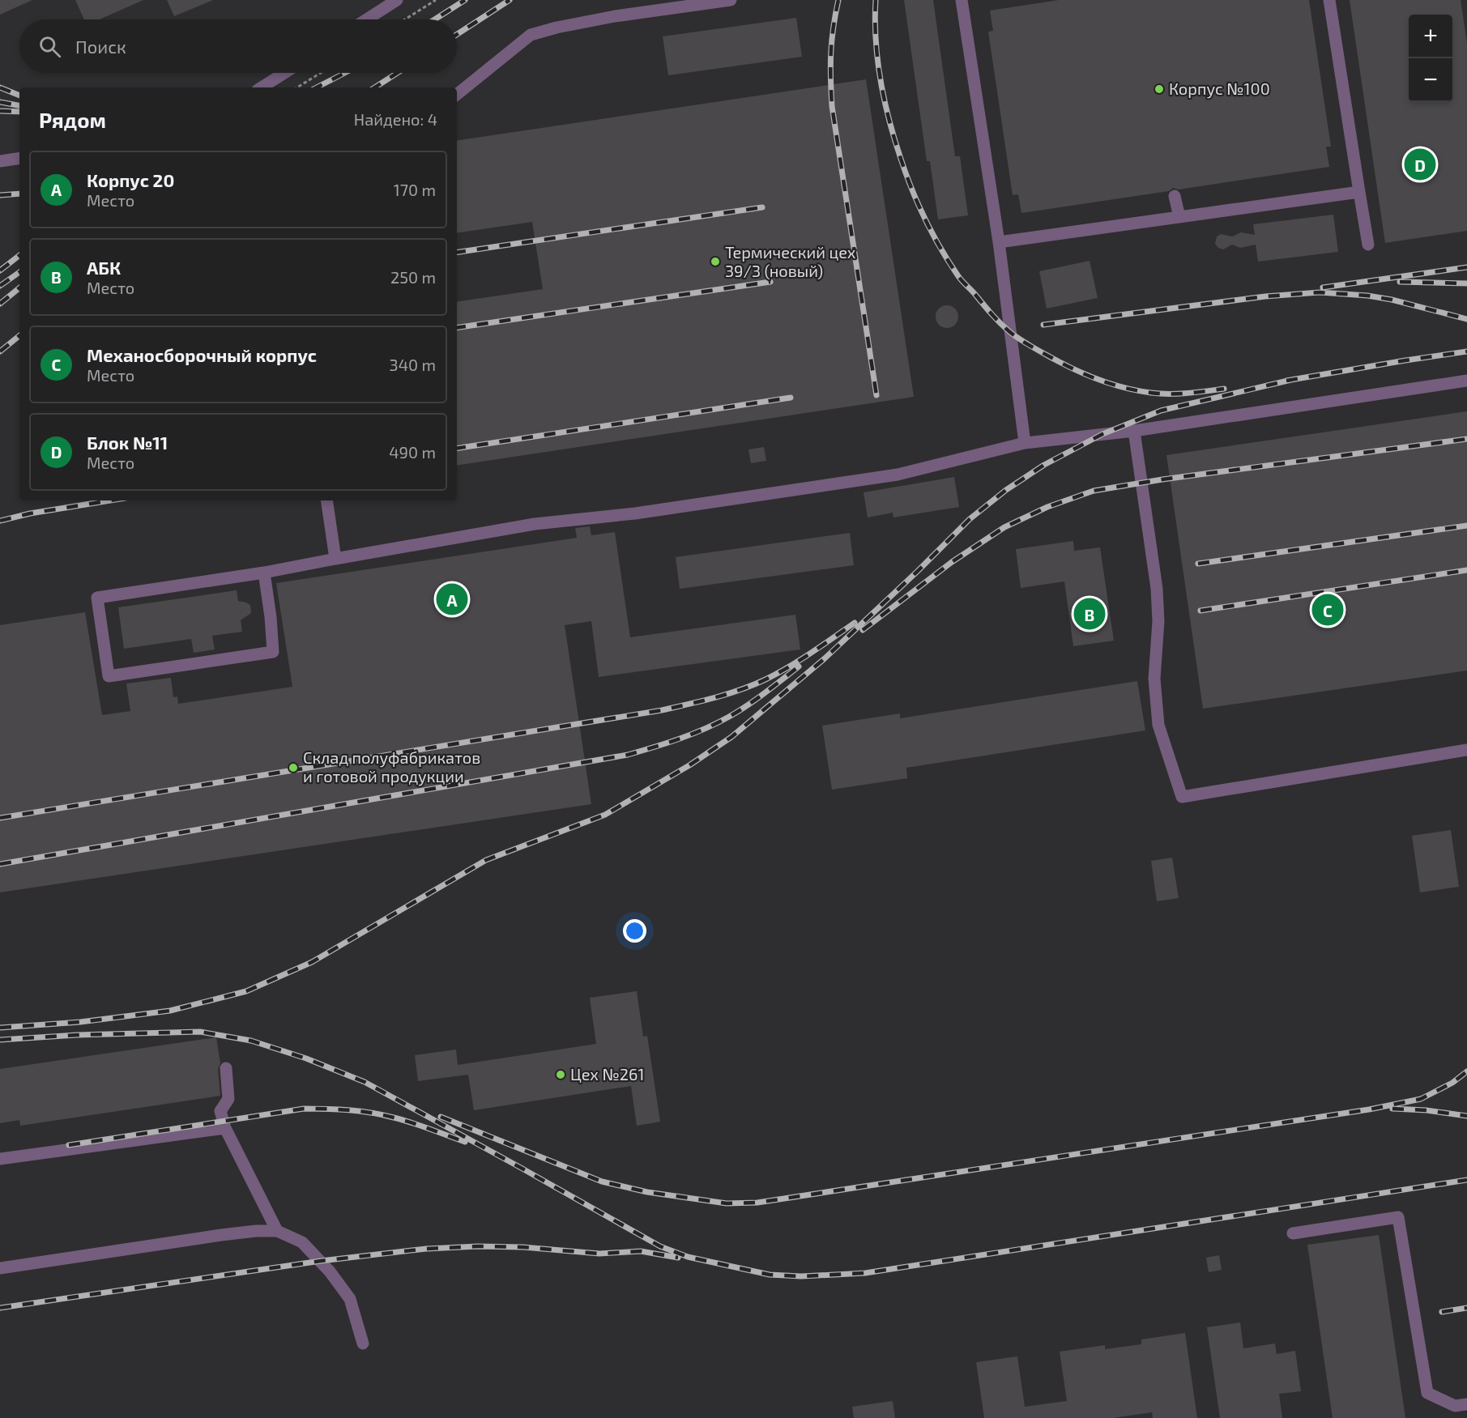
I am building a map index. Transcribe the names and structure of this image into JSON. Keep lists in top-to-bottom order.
{
  "places": [
    "Корпус №100",
    "Термический цех 39/3 (новый)",
    "Склад полуфабрикатов и готовой продукции",
    "Цех №261"
  ],
  "page": {
    "map_buttons": ["+", "−"],
    "search": "Поиск",
    "heading": ["Рядом", "Найдено: 4"],
    "pins": [
      "D",
      "A",
      "C",
      "B"
    ],
    "list": [
      {
        "mark": "A",
        "name": "Корпус 20",
        "note": "Место",
        "value": "170 m"
      },
      {
        "mark": "B",
        "name": "АБК",
        "note": "Место",
        "value": "250 m"
      },
      {
        "mark": "C",
        "name": "Механосборочный корпус",
        "note": "Место",
        "value": "340 m"
      },
      {
        "mark": "D",
        "name": "Блок №11",
        "note": "Место",
        "value": "490 m"
      }
    ]
  }
}
